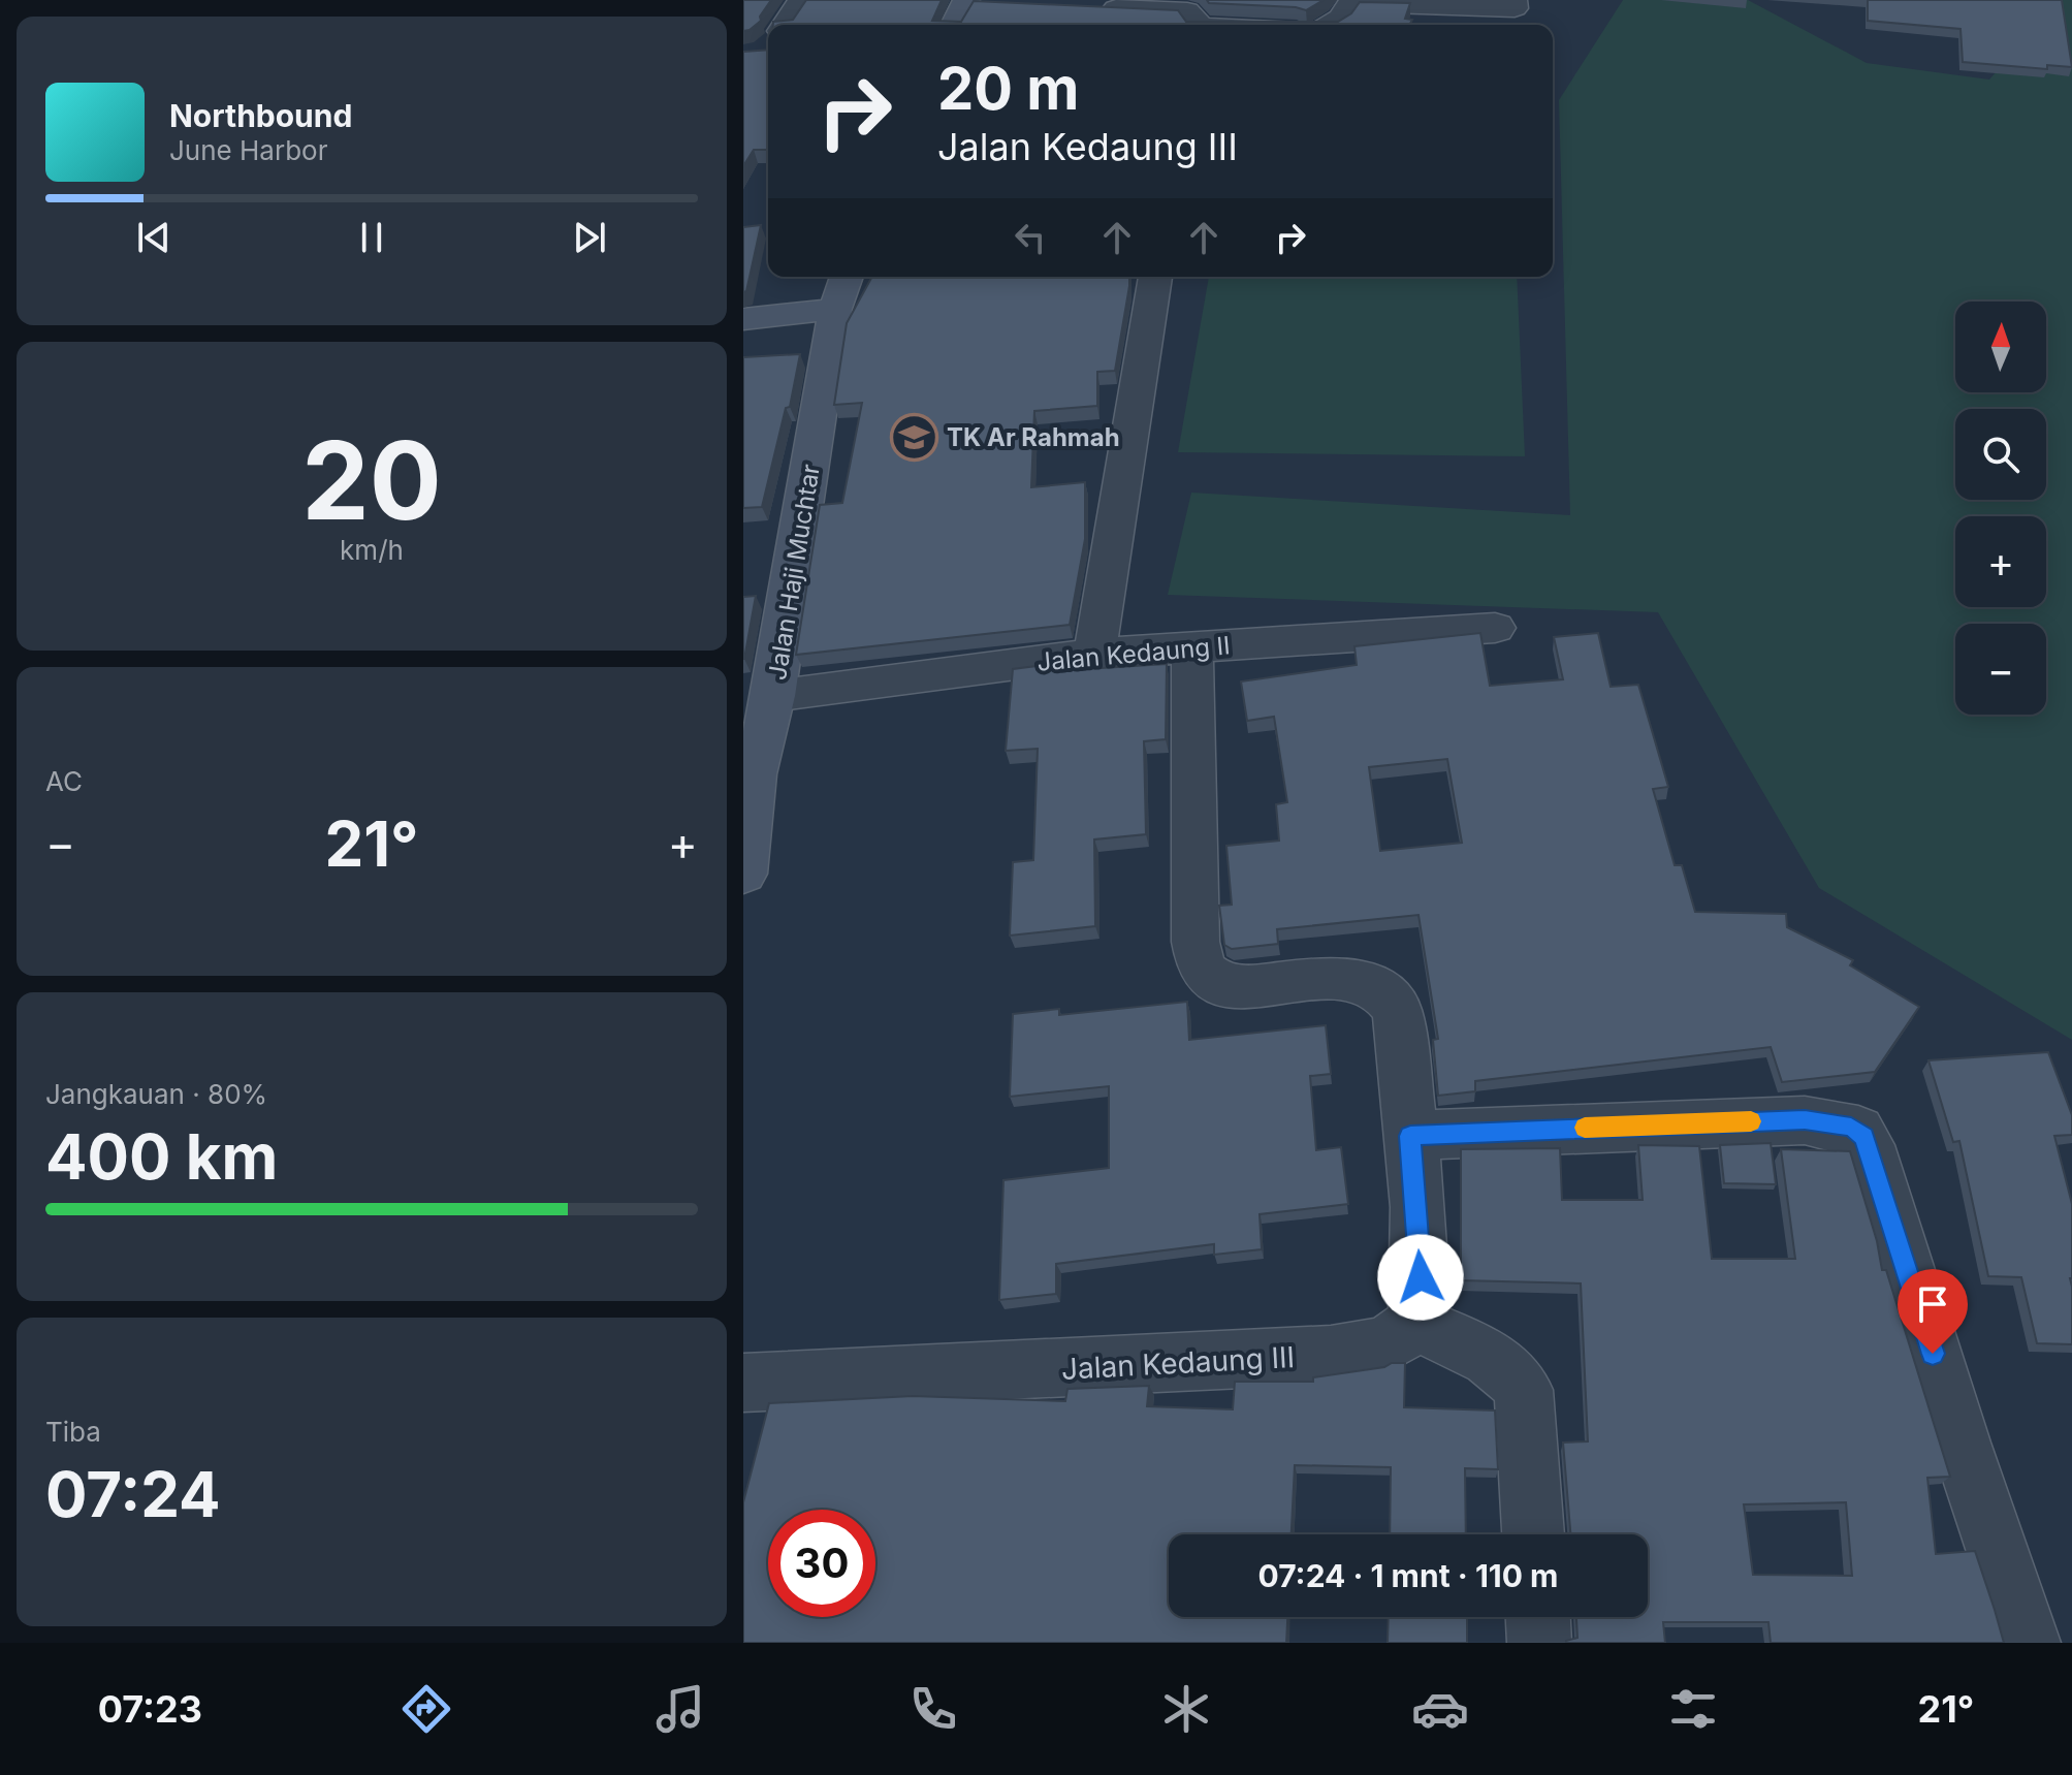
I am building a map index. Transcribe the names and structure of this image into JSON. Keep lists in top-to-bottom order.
{
  "streets": {
    "street": ["Jalan Haji Muchtar", "Jalan Kedaung II", "Jalan Kedaung III"]
  },
  "crossings": [
    ["Jalan Haji Muchtar", "Jalan Kedaung II"]
  ],
  "places": {
    "school or university": ["TK Ar Rahmah"]
  },
  "north": "top",
  "page": {
    "turn": ["20 m", "Jalan Kedaung III"],
    "song": ["Northbound", "June Harbor"],
    "map_buttons": ["+", "−"],
    "tile": [
      ["20", "km/h"],
      "AC",
      ["Jangkauan · 80%", "400 km"],
      ["Tiba", "07:24"]
    ],
    "heat": ["−", "21°", "+"],
    "limit": "30",
    "trip": "07:24 · 1 mnt · 110 m",
    "tabs": ["07:23", "21°"]
  }
}
